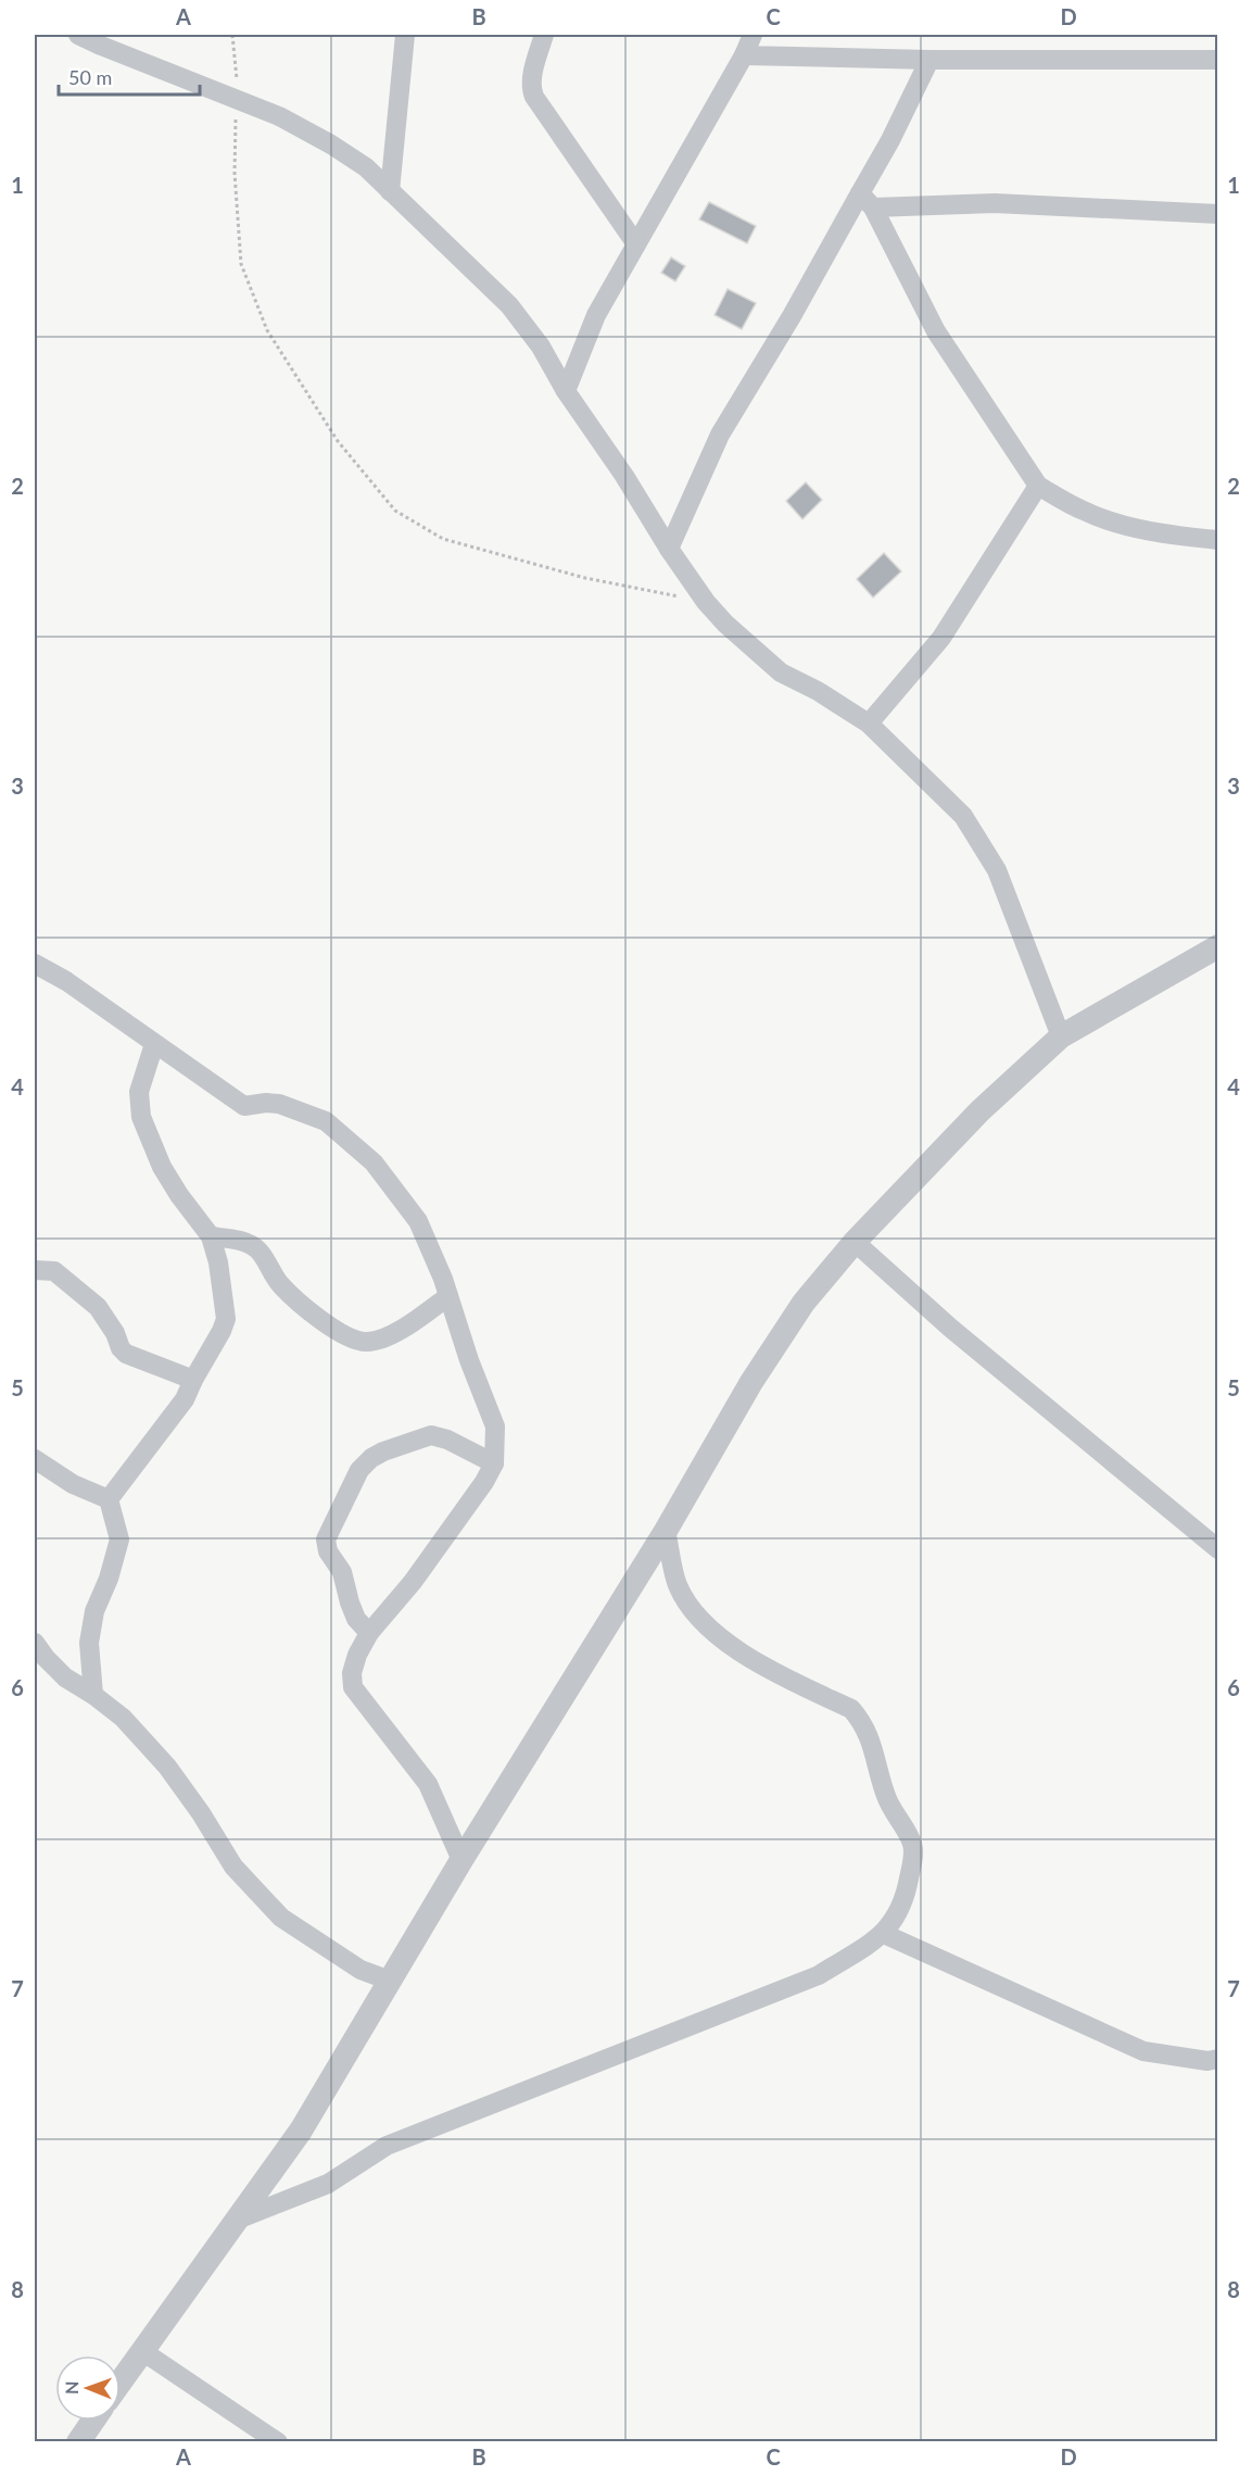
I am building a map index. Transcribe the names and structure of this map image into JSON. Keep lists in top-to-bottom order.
{
  "scale_bar": "50 m",
  "north": "left",
  "grid": {
    "columns": [
      "A",
      "B",
      "C",
      "D"
    ],
    "rows": [
      "1",
      "2",
      "3",
      "4",
      "5",
      "6",
      "7",
      "8"
    ]
  }
}
